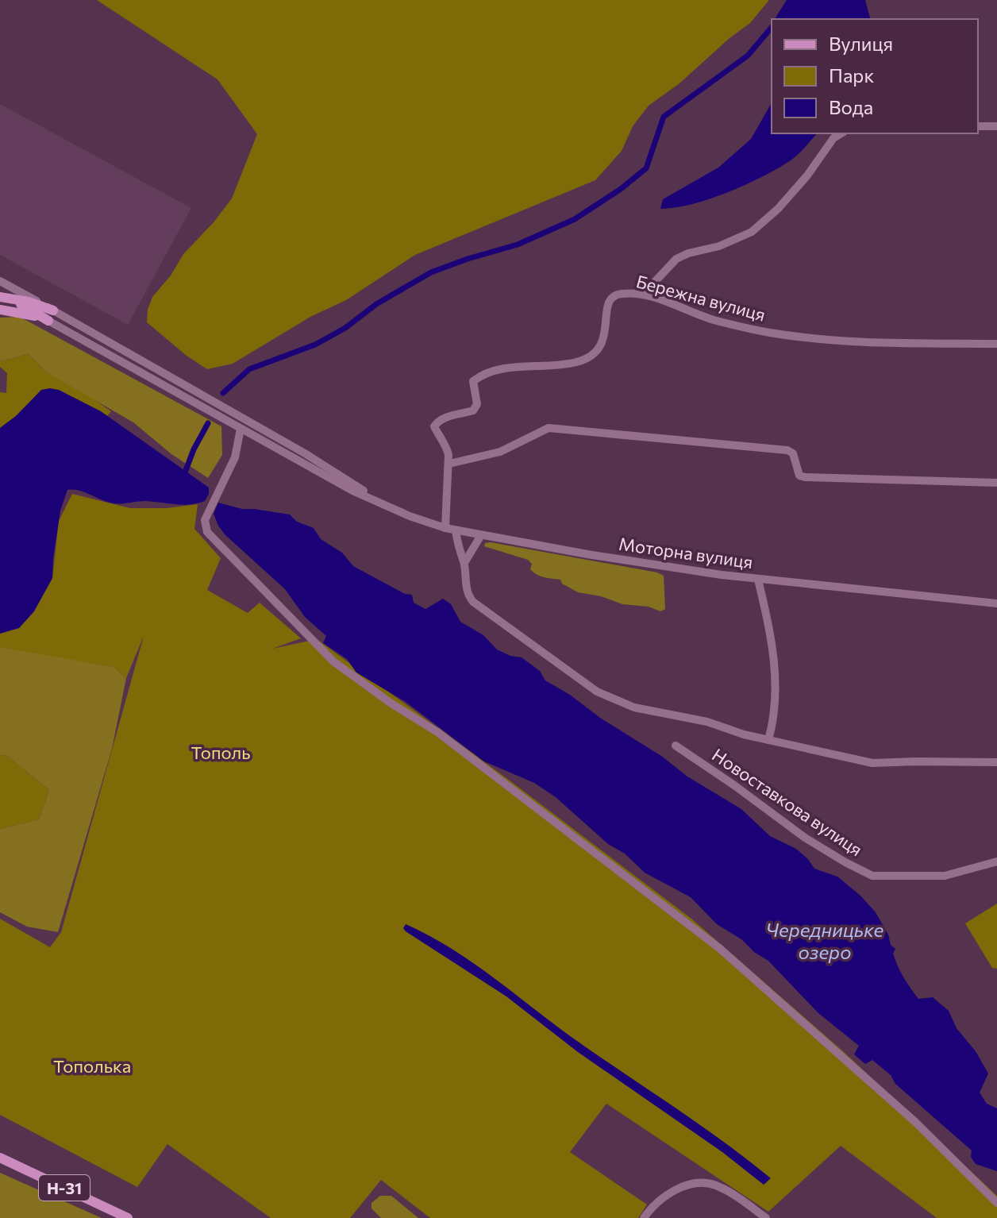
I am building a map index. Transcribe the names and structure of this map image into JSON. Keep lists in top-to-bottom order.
{
  "streets": {
    "main road": ["Н-31"],
    "street": ["Бережна вулиця", "Моторна вулиця", "Новоставкова вулиця"]
  },
  "crossings": [
    ["Бережна вулиця", "Моторна вулиця"],
    ["Моторна вулиця", "Новоставкова вулиця"]
  ],
  "water": ["Чередницьке озеро"],
  "parks": ["Тополь", "Тополька"],
  "legend": ["Вулиця", "Парк", "Вода"]
}
